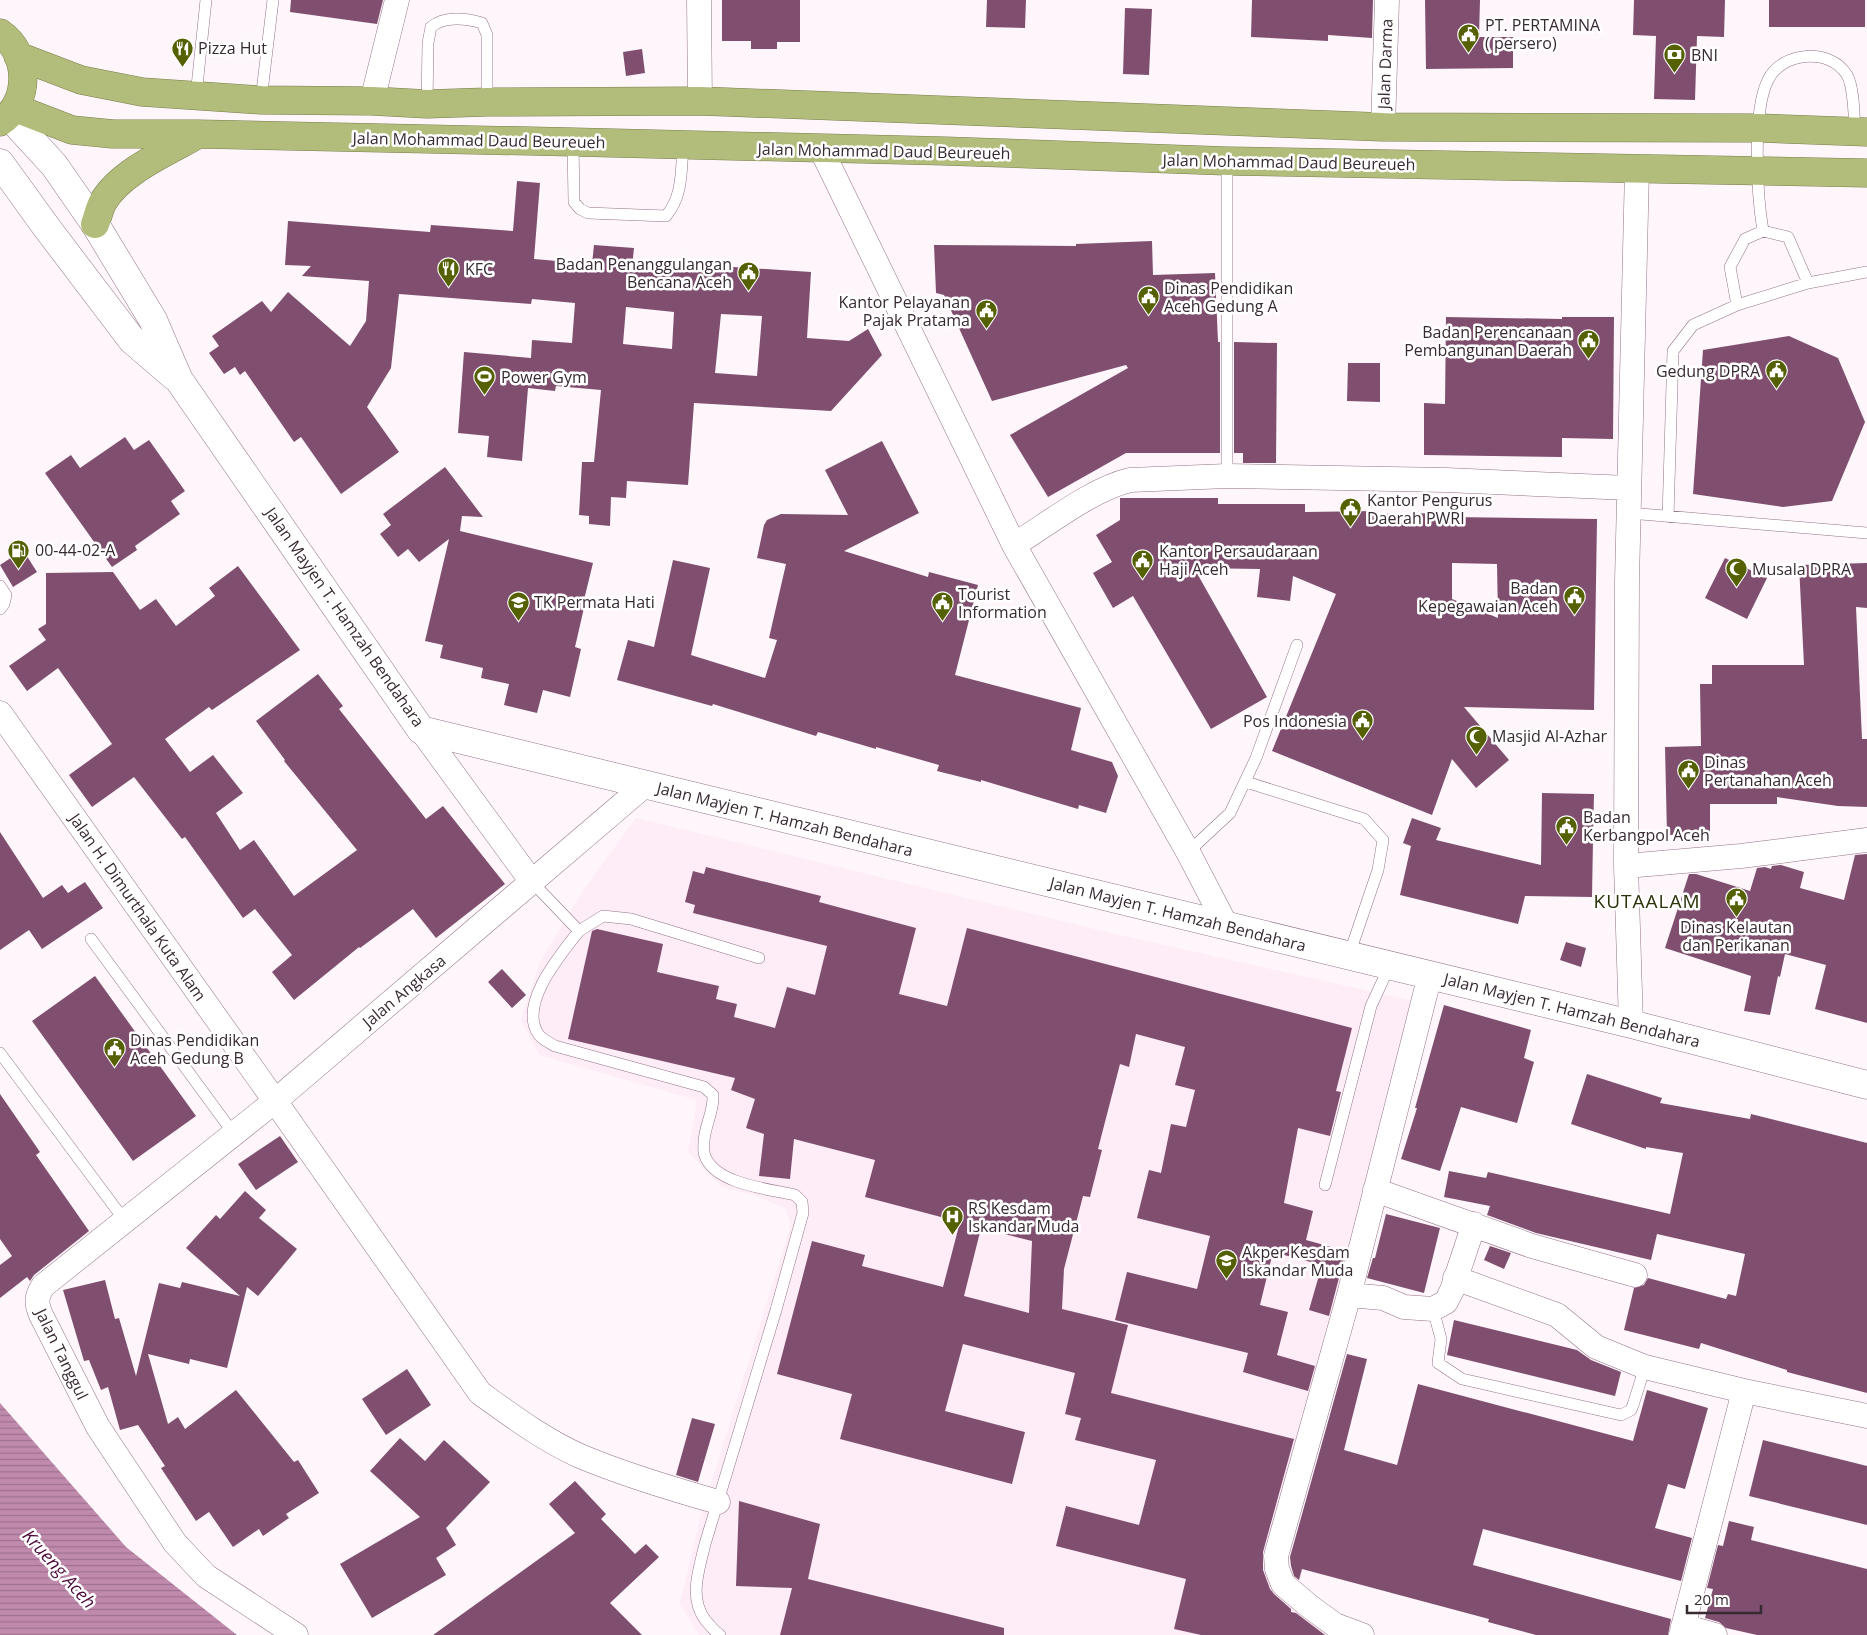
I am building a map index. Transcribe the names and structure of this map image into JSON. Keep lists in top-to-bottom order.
{
  "streets": {
    "highway": ["Jalan Mohammad Daud Beureueh"],
    "street": [
      "Jalan Darma",
      "Jalan Mayjen T. Hamzah Bendahara",
      "Jalan H. Dimurthala Kuta Alam",
      "Jalan Angkasa",
      "Jalan Tanggul"
    ]
  },
  "crossings": [
    ["Jalan Mohammad Daud Beureueh", "Jalan Mayjen T. Hamzah Bendahara"],
    ["Jalan Mayjen T. Hamzah Bendahara", "Jalan Angkasa"],
    ["Jalan H. Dimurthala Kuta Alam", "Jalan Angkasa"],
    ["Jalan H. Dimurthala Kuta Alam", "Jalan Tanggul"],
    ["Jalan Angkasa", "Jalan Tanggul"]
  ],
  "districts": ["KUTAALAM"],
  "water": ["Krueng Aceh"],
  "places": {
    "public building": [
      "PT. PERTAMINA ( persero)",
      "Badan Penanggulangan Bencana Aceh",
      "Dinas Pendidikan Aceh Gedung A",
      "Kantor Pelayanan Pajak Pratama",
      "Badan Perencanaan Pembangunan Daerah",
      "Gedung DPRA",
      "Kantor Pengurus Daerah PWRI",
      "Kantor Persaudaraan Haji Aceh",
      "Badan Kepegawaian Aceh",
      "Tourist Information",
      "Pos Indonesia",
      "Dinas Pertanahan Aceh",
      "Badan Kerbangpol Aceh",
      "Dinas Kelautan dan Perikanan",
      "Dinas Pendidikan Aceh Gedung B"
    ],
    "restaurant": ["Pizza Hut", "KFC"],
    "bank": ["BNI"],
    "sports": ["Power Gym"],
    "fuel station": ["00-44-02-A"],
    "mosque": ["Musala DPRA", "Masjid Al-Azhar"],
    "school or university": ["TK Permata Hati", "Akper Kesdam Iskandar Muda"],
    "hospital": ["RS Kesdam Iskandar Muda"]
  },
  "scale_bar": "20 m"
}
